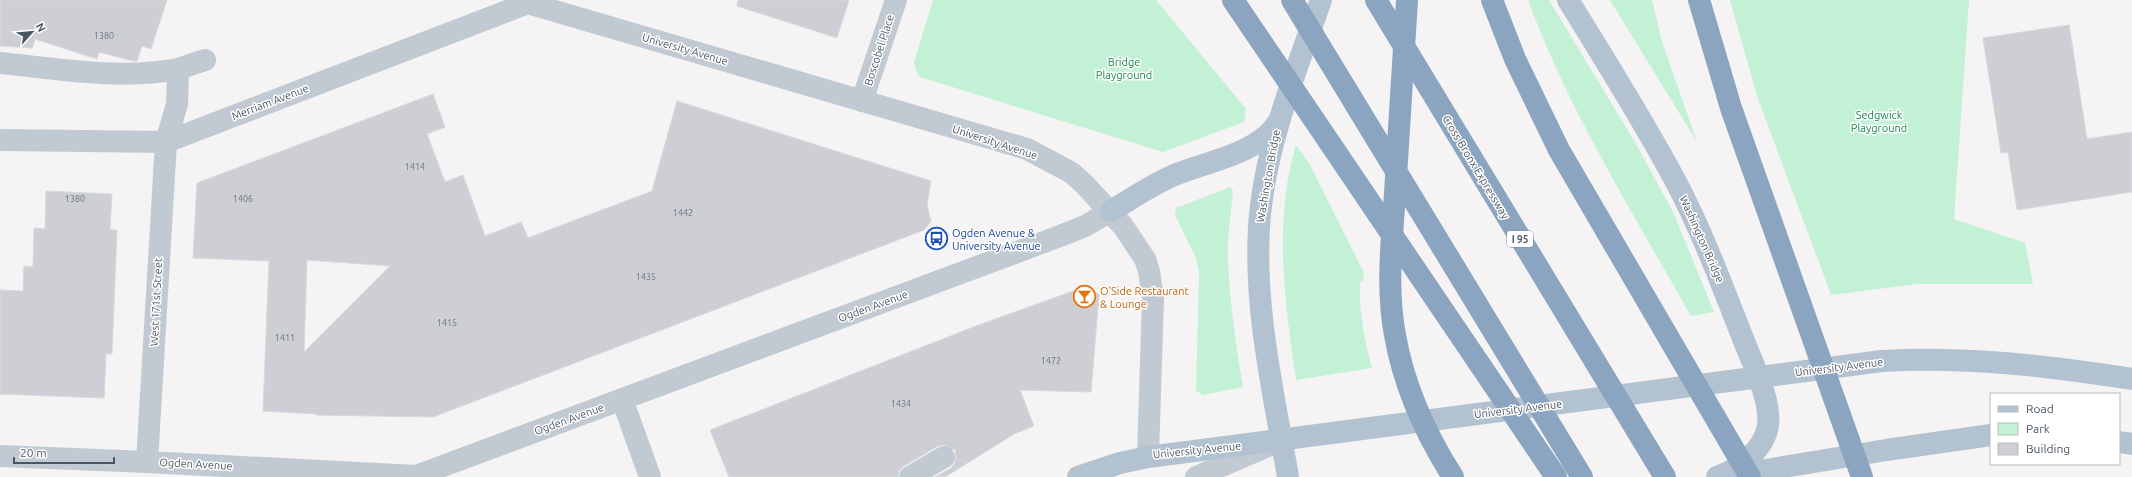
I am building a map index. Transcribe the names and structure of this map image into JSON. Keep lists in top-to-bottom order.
{
  "streets": {
    "highway": ["Cross Bronx Expressway", "I 95"],
    "main road": ["University Avenue", "Washington Bridge"],
    "street": [
      "Boscobel Place",
      "Merriam Avenue",
      "West 171st Street",
      "Ogden Avenue"
    ]
  },
  "crossings": [
    ["University Avenue", "Boscobel Place"],
    ["University Avenue", "Merriam Avenue"],
    ["University Avenue", "Washington Bridge"],
    ["University Avenue", "Ogden Avenue"],
    ["Merriam Avenue", "West 171st Street"],
    ["West 171st Street", "Ogden Avenue"]
  ],
  "parks": ["Bridge Playground", "Sedgwick Playground"],
  "places": {
    "bus stop": ["Ogden Avenue & University Avenue"],
    "bar": ["O'Side Restaurant & Lounge"]
  },
  "house_numbers": [
    "1380",
    "1414",
    "1380",
    "1406",
    "1442",
    "1435",
    "1415",
    "1411",
    "1472",
    "1434"
  ],
  "legend": ["Road", "Park", "Building"],
  "scale_bar": "20 m",
  "north": "top right"
}
